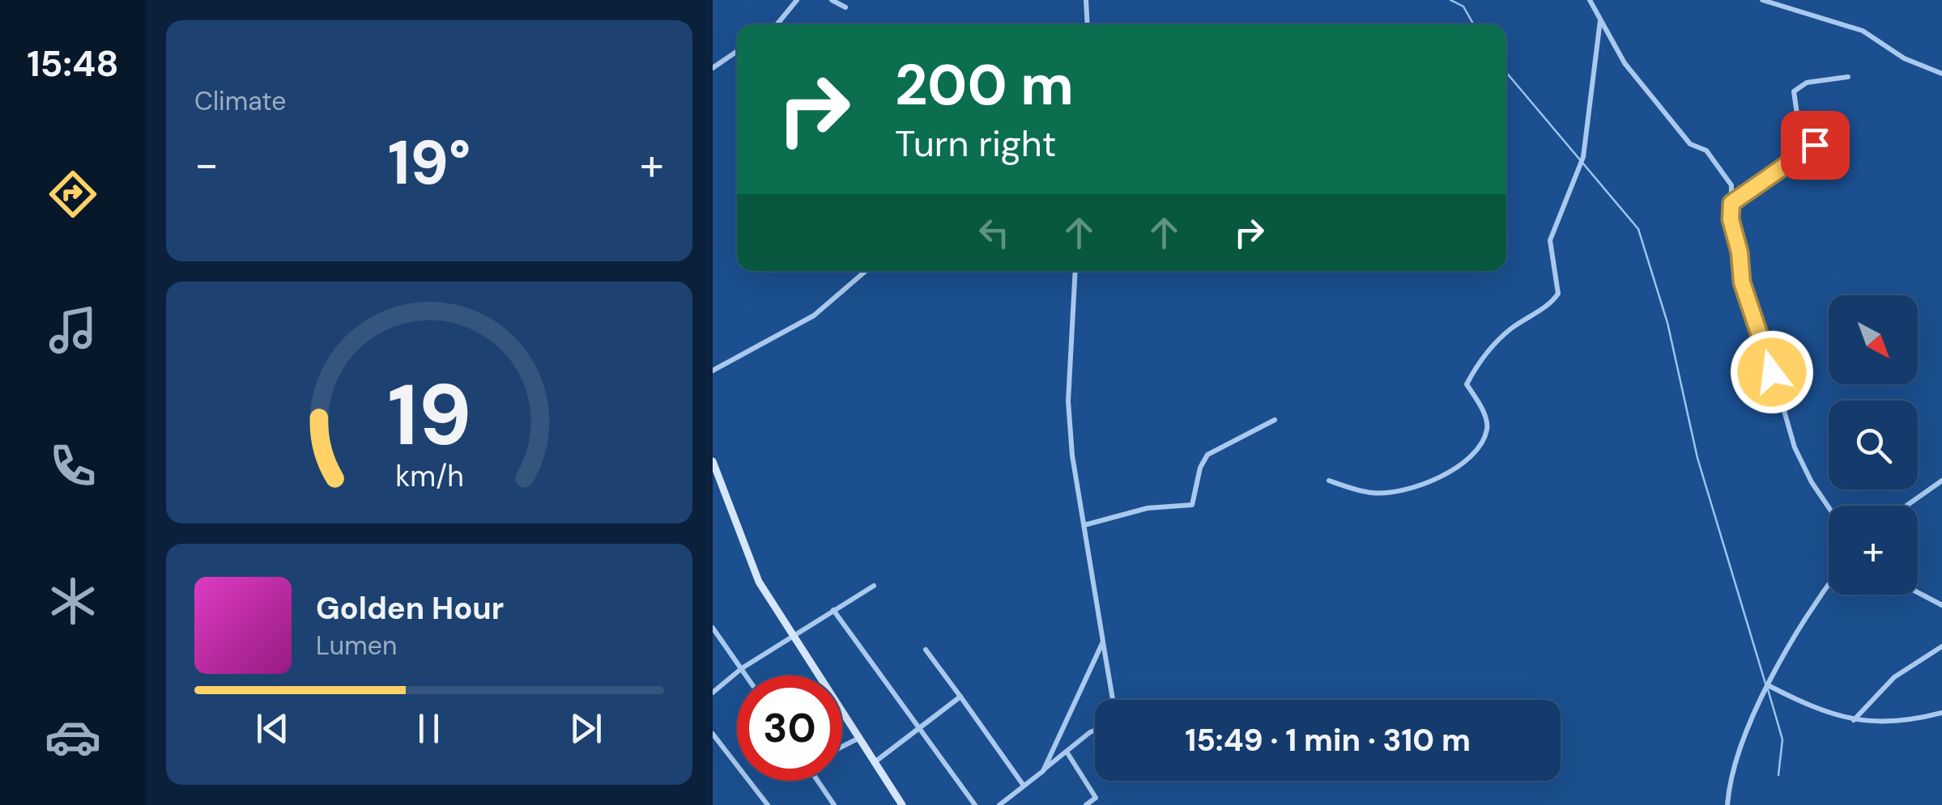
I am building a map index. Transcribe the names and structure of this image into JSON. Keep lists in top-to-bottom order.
{
  "north": "bottom right",
  "page": {
    "tabs": "15:48",
    "tile": "Climate",
    "turn": ["200 m", "Turn right"],
    "heat": ["−", "19°", "+"],
    "map_buttons": "+",
    "song": ["Golden Hour", "Lumen"],
    "limit": "30",
    "trip": "15:49 · 1 min · 310 m",
    "gauge": ["19", "km/h"]
  }
}
